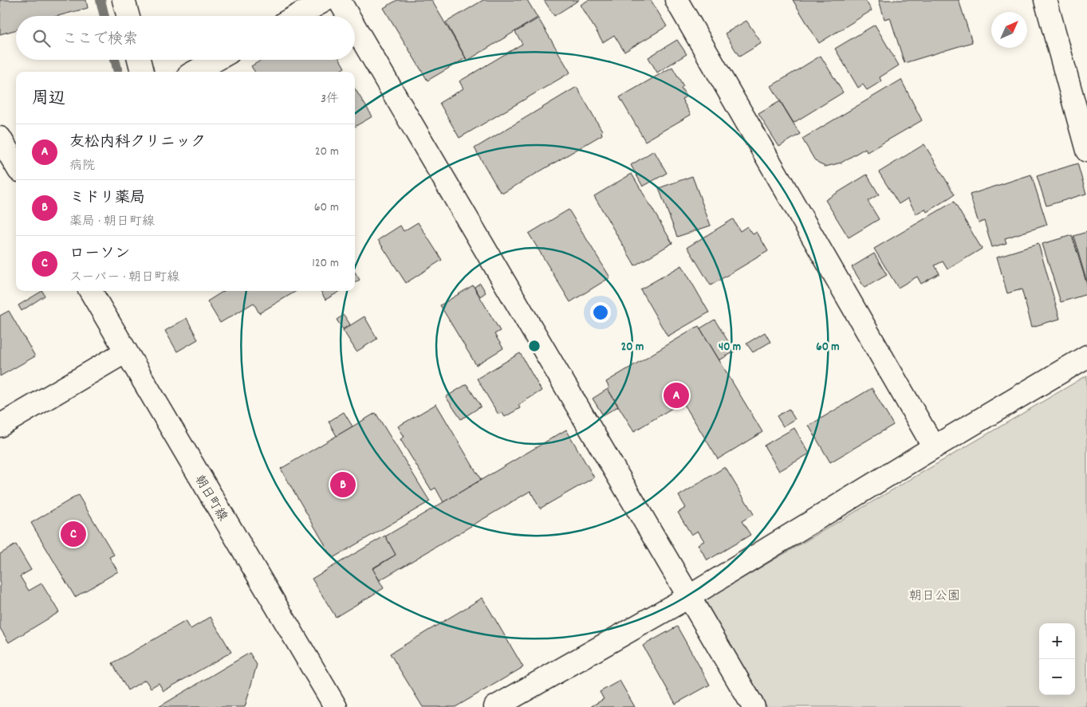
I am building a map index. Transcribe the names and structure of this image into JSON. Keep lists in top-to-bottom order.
{
  "streets": {
    "street": ["朝日町線"]
  },
  "parks": ["朝日公園"],
  "north": "top right",
  "page": {
    "search": "ここで検索",
    "heading": ["周辺", "3件"],
    "list": [
      {
        "mark": "A",
        "name": "友松内科クリニック",
        "note": "病院",
        "value": "20 m"
      },
      {
        "mark": "B",
        "name": "ミドリ薬局",
        "note": "薬局 · 朝日町線",
        "value": "60 m"
      },
      {
        "mark": "C",
        "name": "ローソン",
        "note": "スーパー · 朝日町線",
        "value": "120 m"
      }
    ],
    "pins": ["A", "B", "C"],
    "map_buttons": ["+", "−"]
  },
  "rings": ["20 m", "40 m", "60 m"]
}
